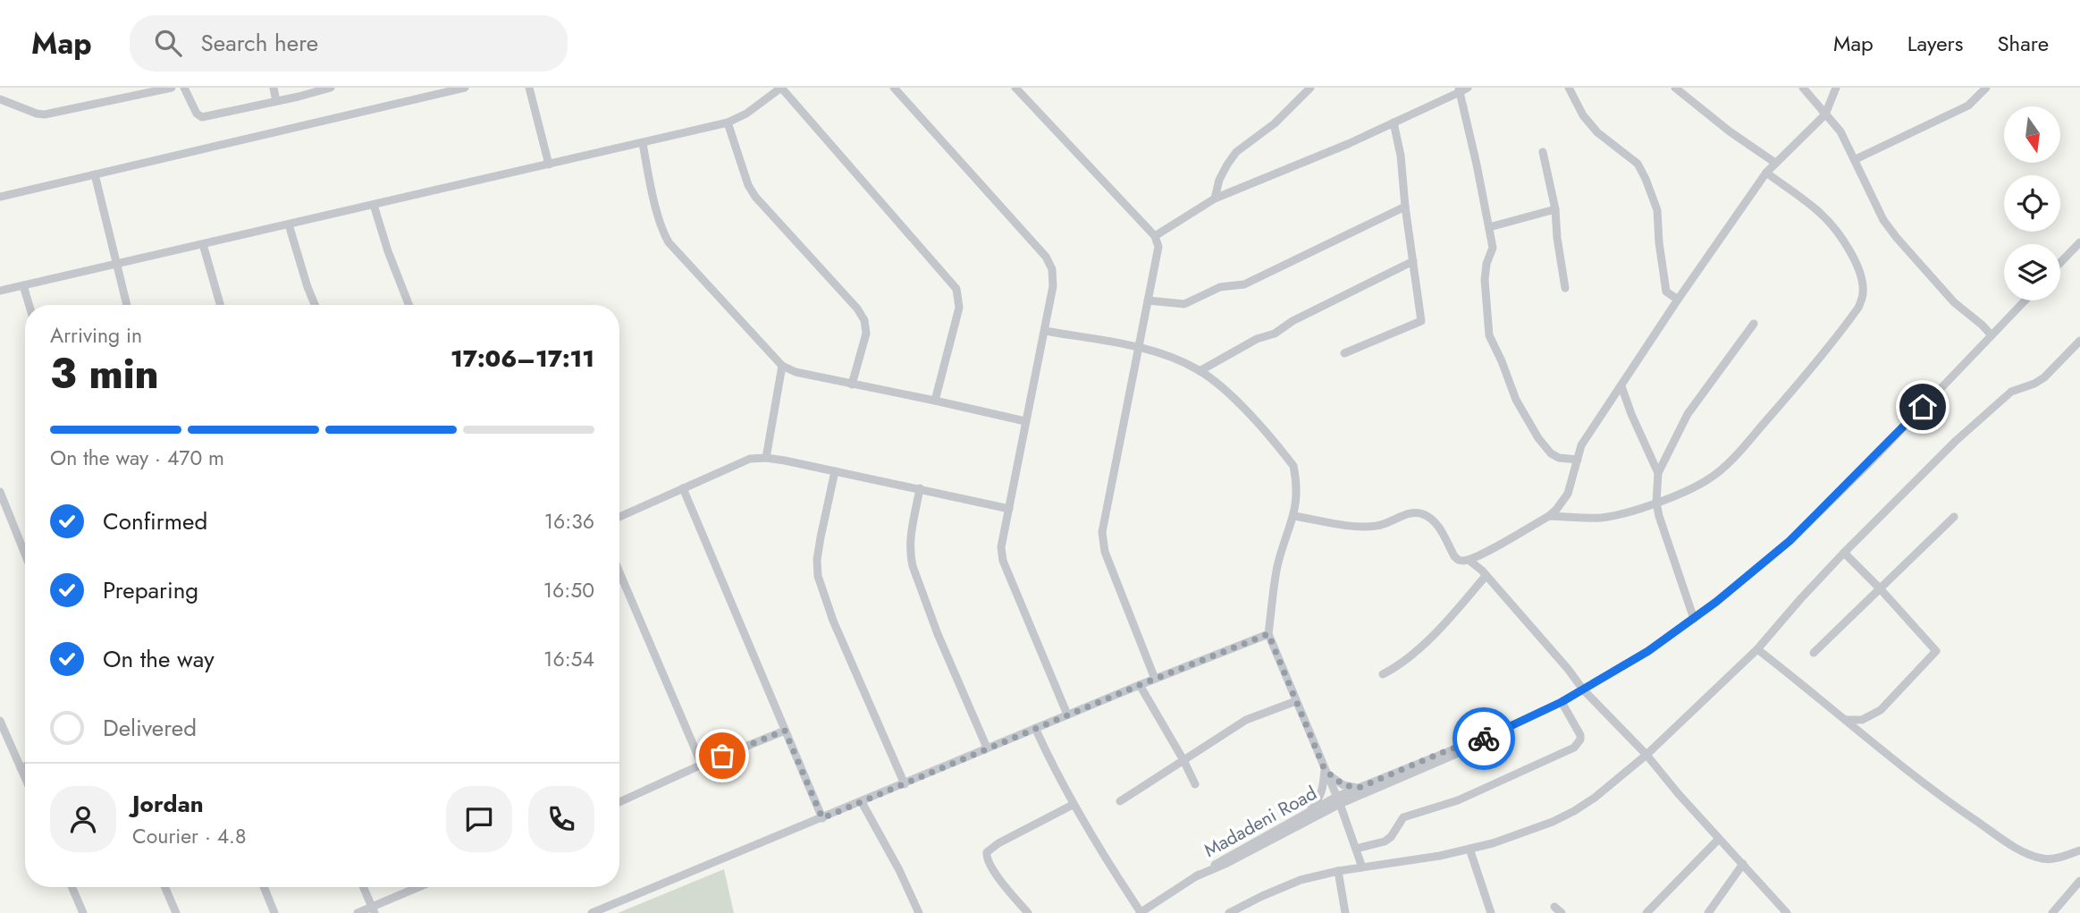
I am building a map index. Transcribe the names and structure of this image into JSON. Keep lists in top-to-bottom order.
{
  "streets": {
    "street": ["Madadeni Road"]
  },
  "north": "bottom",
  "page": {
    "header": "Map",
    "search": "Search here",
    "nav": ["Map", "Layers", "Share"],
    "heading": ["3 min", "Arriving in", "17:06–17:11"],
    "panel": ["Jordan", "Courier · 4.8"],
    "bar": "On the way · 470 m",
    "list": [
      ["Confirmed", "16:36"],
      ["Preparing", "16:50"],
      ["On the way", "16:54"],
      "Delivered"
    ]
  }
}
